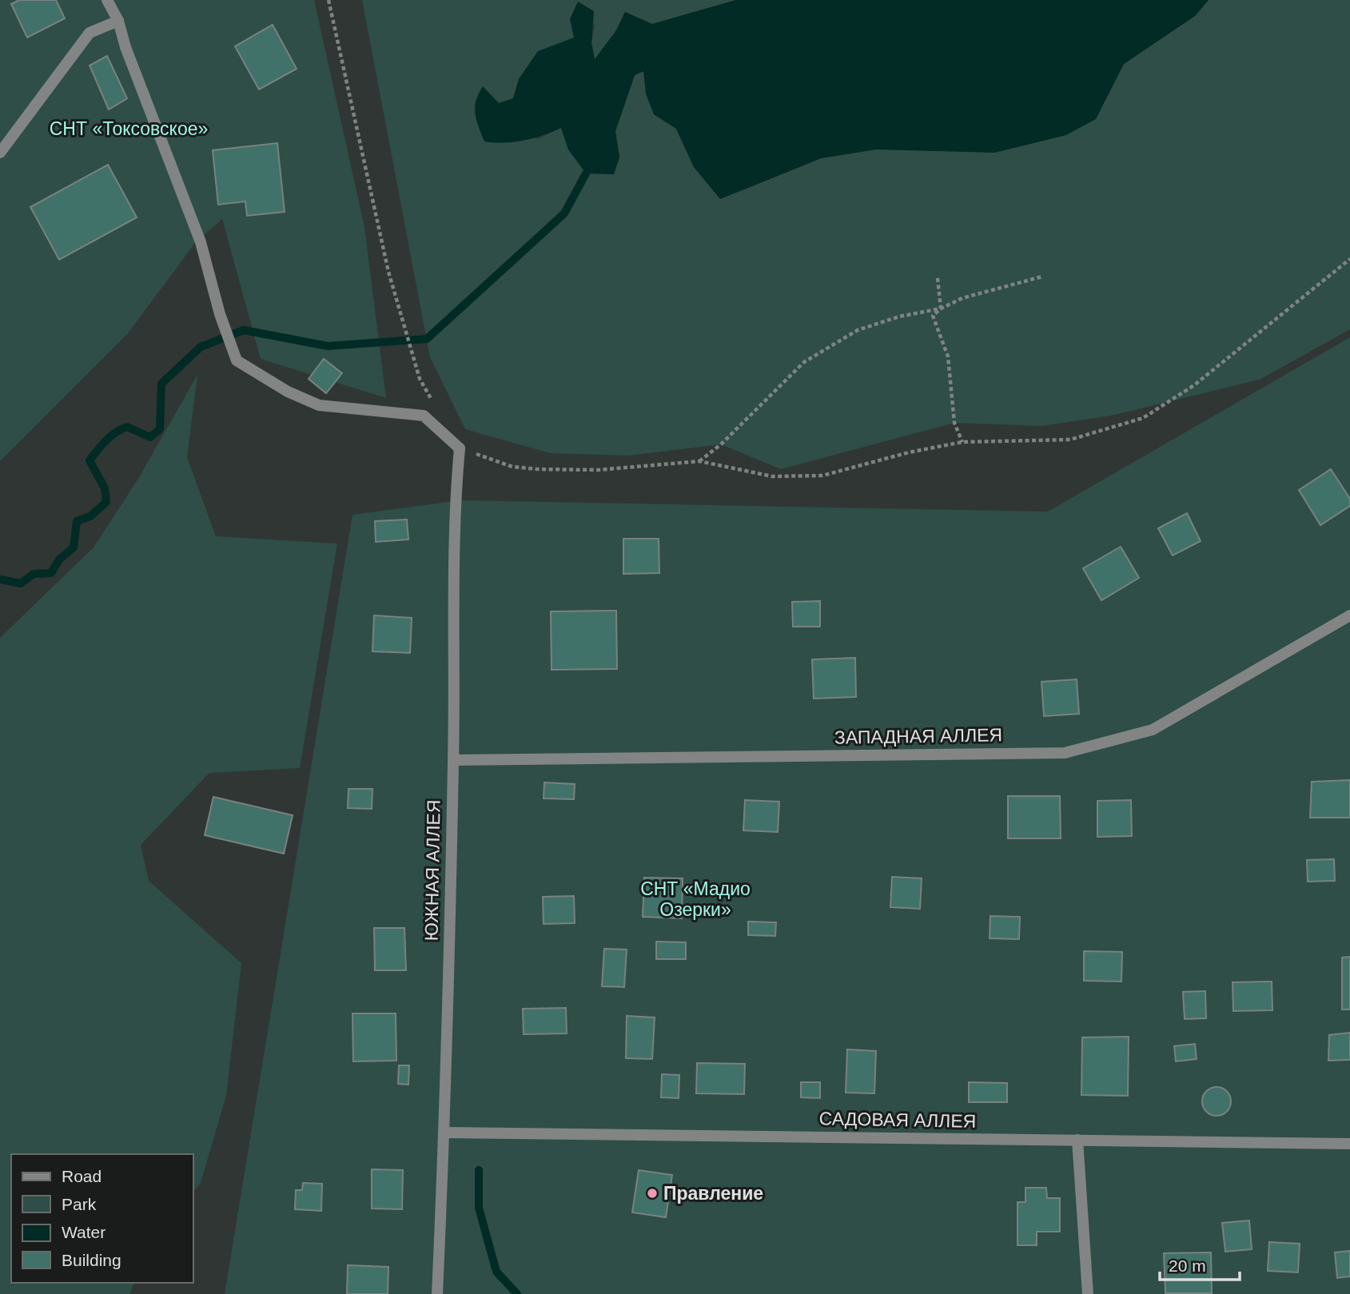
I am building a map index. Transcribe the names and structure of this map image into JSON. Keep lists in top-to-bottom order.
{
  "streets": {
    "street": ["ЗАПАДНАЯ АЛЛЕЯ", "ЮЖНАЯ АЛЛЕЯ", "САДОВАЯ АЛЛЕЯ"]
  },
  "crossings": [
    ["ЗАПАДНАЯ АЛЛЕЯ", "ЮЖНАЯ АЛЛЕЯ"],
    ["ЮЖНАЯ АЛЛЕЯ", "САДОВАЯ АЛЛЕЯ"]
  ],
  "parks": ["СНТ «Токсовское»", "СНТ «Мадио Озерки»"],
  "places": ["Правление"],
  "legend": [
    "Road",
    "Park",
    "Water",
    "Building"
  ],
  "scale_bar": "20 m"
}
